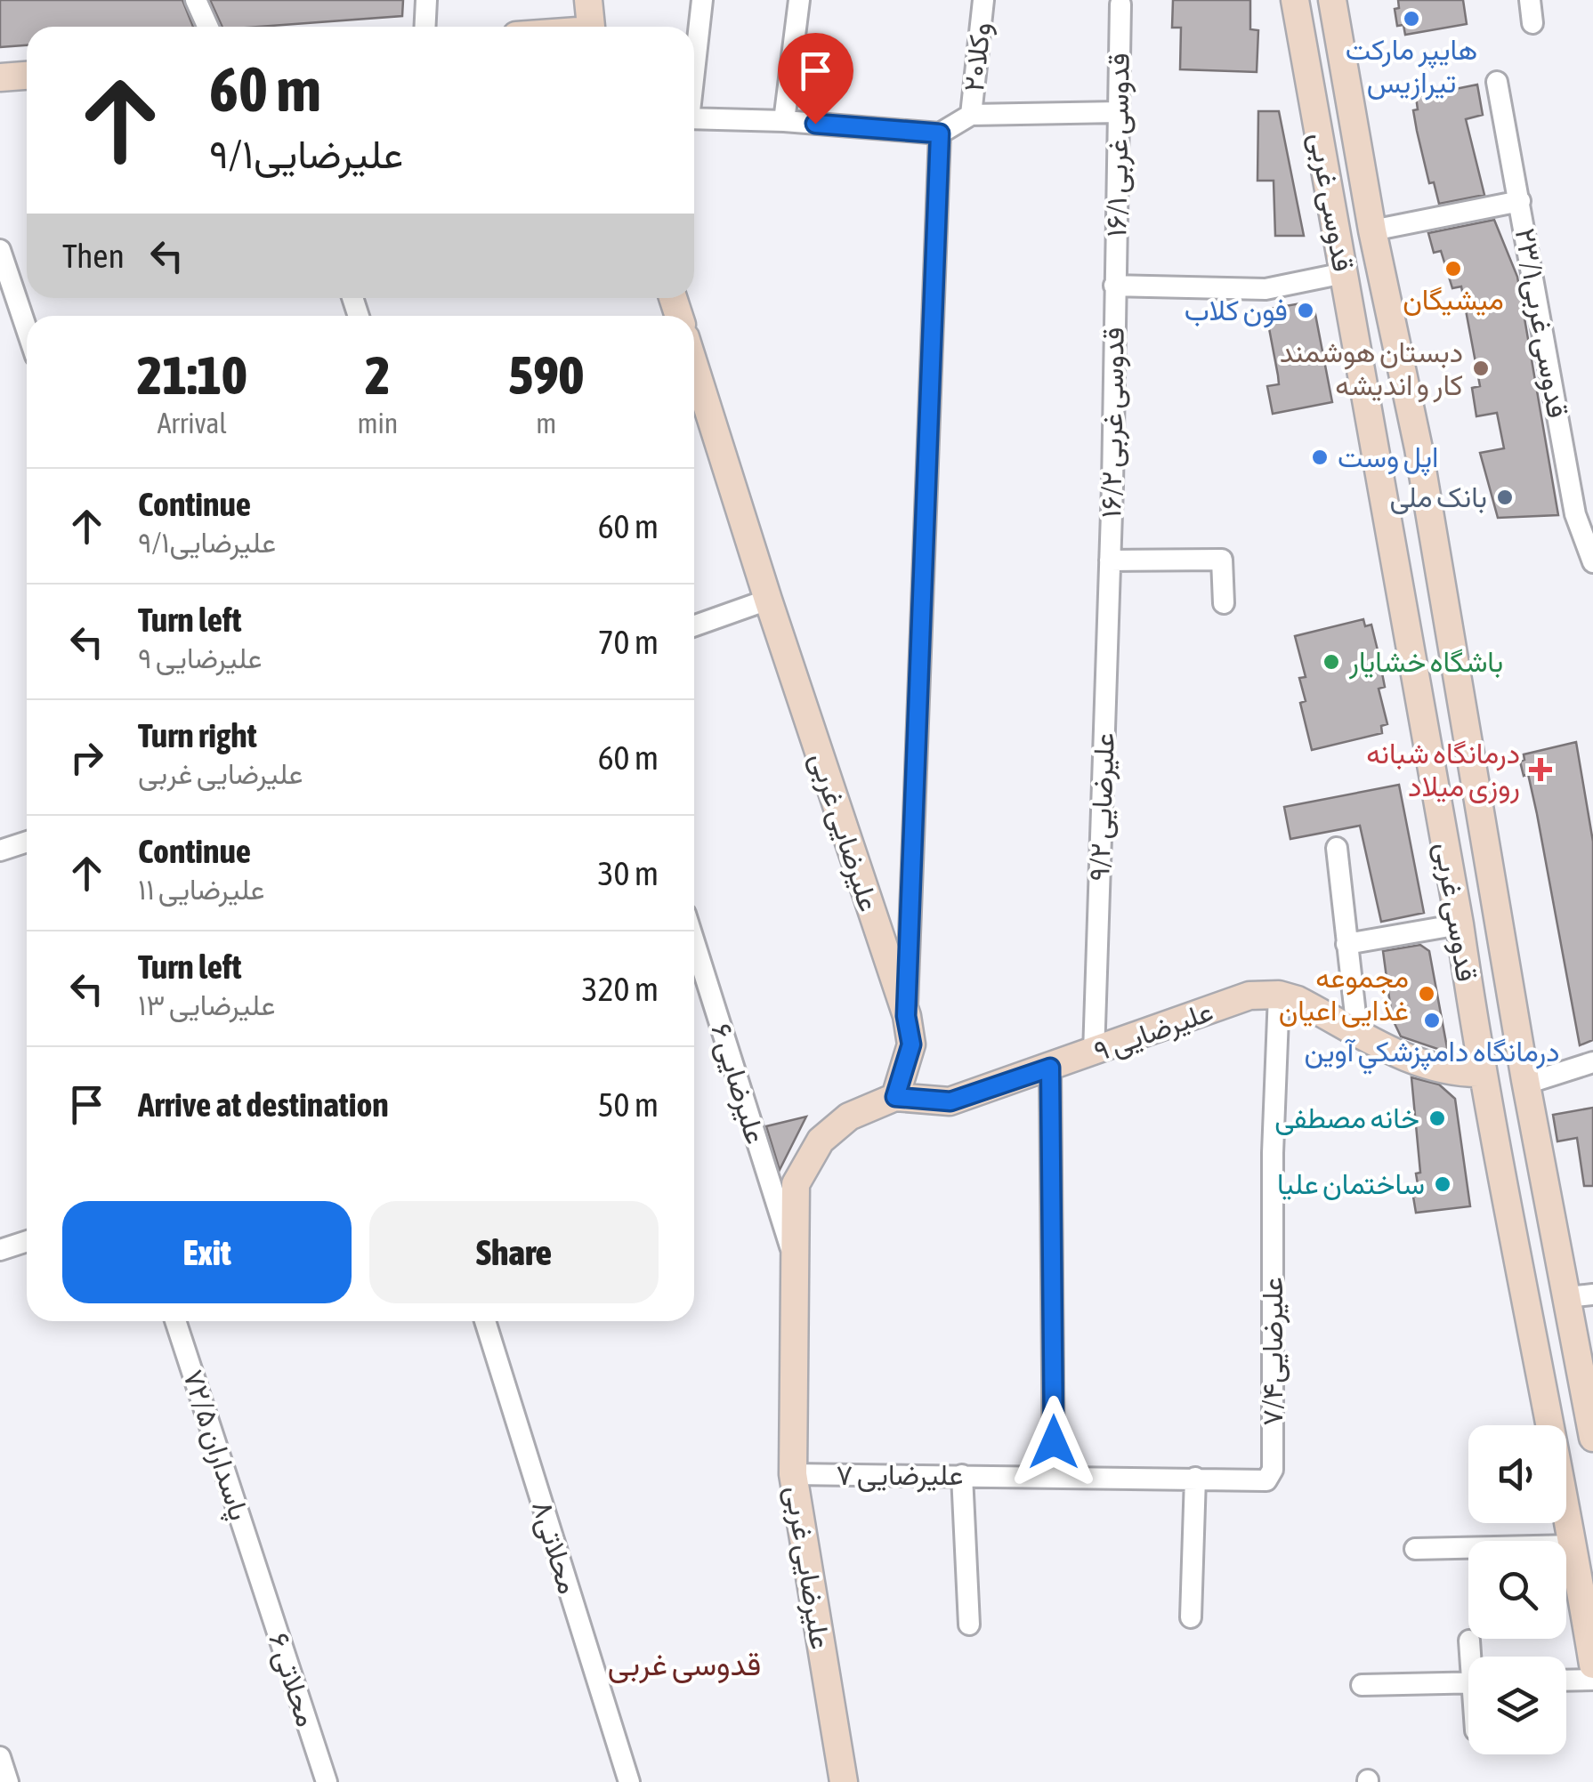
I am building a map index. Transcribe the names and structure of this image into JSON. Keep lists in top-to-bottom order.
{
  "streets": {
    "main road": ["قدوسی غربی", "علیرضایی غربی", "۹ علیرضایی"],
    "street": [
      "وکلا۲۰",
      "۱۶/۱ قدوسی غربی",
      "قدوسی غربی۲۳/۱",
      "۱۶/۲ قدوسی غربی",
      "۹/۲ علیرضایی",
      "۶ علیرضایی",
      "علیرضایی۷/۴",
      "۷۲/۵ پاسداران",
      "۷ علیرضایی",
      "محلاتی۸",
      "۶ محلاتی"
    ]
  },
  "crossings": [
    ["۱۶/۱ قدوسی غربی", "۱۶/۲ قدوسی غربی"],
    ["۱۶/۲ قدوسی غربی", "۹/۲ علیرضایی"],
    ["۹/۲ علیرضایی", "۹ علیرضایی"],
    ["علیرضایی غربی", "۹ علیرضایی"],
    ["علیرضایی غربی", "۶ علیرضایی"],
    ["علیرضایی غربی", "۷ علیرضایی"],
    ["۹ علیرضایی", "علیرضایی۷/۴"],
    ["علیرضایی۷/۴", "۷ علیرضایی"],
    ["۷۲/۵ پاسداران", "۶ محلاتی"]
  ],
  "districts": ["قدوسی غربی"],
  "places": {
    "other": [
      "هایپر مارکت تیرازیس",
      "میشیگان",
      "فون کلاب",
      "دبستان هوشمند کار و اندیشه",
      "اپل وست",
      "بانک ملی",
      "باشگاه خشایار",
      "مجموعه غذایی اعیان",
      "درمانگاه دامپزشكي آوين",
      "خانه مصطفی",
      "ساختمان علیا"
    ],
    "health": ["درمانگاه شبانه روزی میلاد"]
  },
  "page": {
    "turn": ["60 m", "علیرضایی۹/۱"],
    "then": "Then",
    "eta": [
      "21:10",
      "Arrival",
      "2",
      "min",
      "590",
      "m"
    ],
    "list": [
      {
        "name": "Continue",
        "note": "علیرضایی۹/۱",
        "value": "60 m"
      },
      {
        "name": "Turn left",
        "note": "۹ علیرضایی",
        "value": "70 m"
      },
      {
        "name": "Turn right",
        "note": "علیرضایی غربی",
        "value": "60 m"
      },
      {
        "name": "Continue",
        "note": "۱۱ علیرضایی",
        "value": "30 m"
      },
      {
        "name": "Turn left",
        "note": "۱۳ علیرضایی",
        "value": "320 m"
      },
      {
        "name": "Arrive at destination",
        "value": "50 m"
      }
    ],
    "buttons": ["Exit", "Share"]
  }
}
